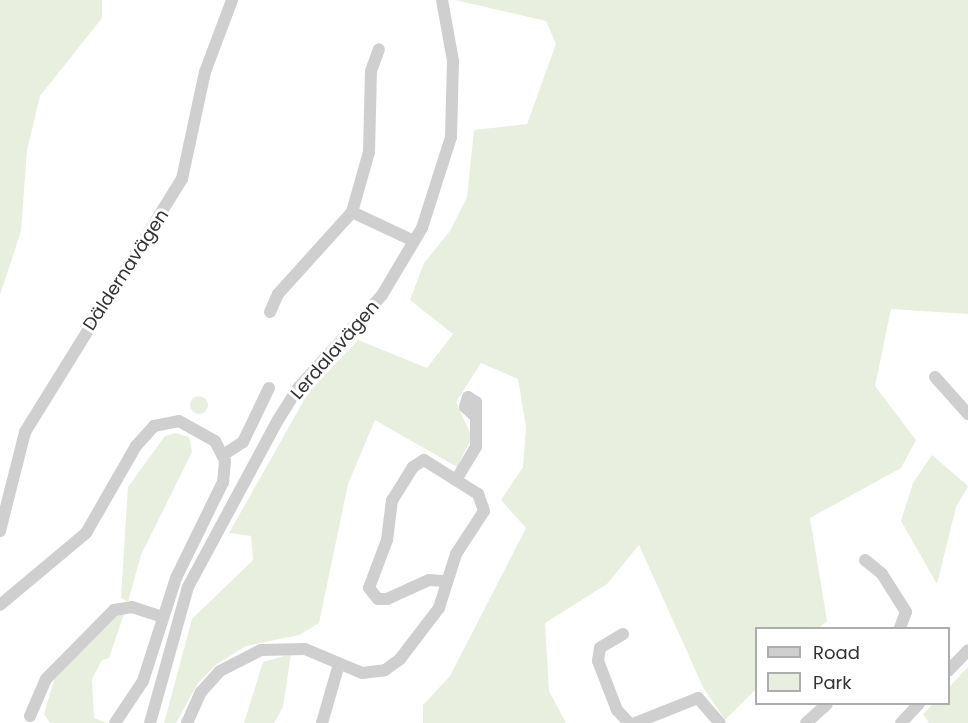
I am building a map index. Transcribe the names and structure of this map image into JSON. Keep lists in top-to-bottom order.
{
  "streets": {
    "street": ["Däldernavägen", "Lerdalavägen"]
  },
  "legend": ["Road", "Park"]
}
